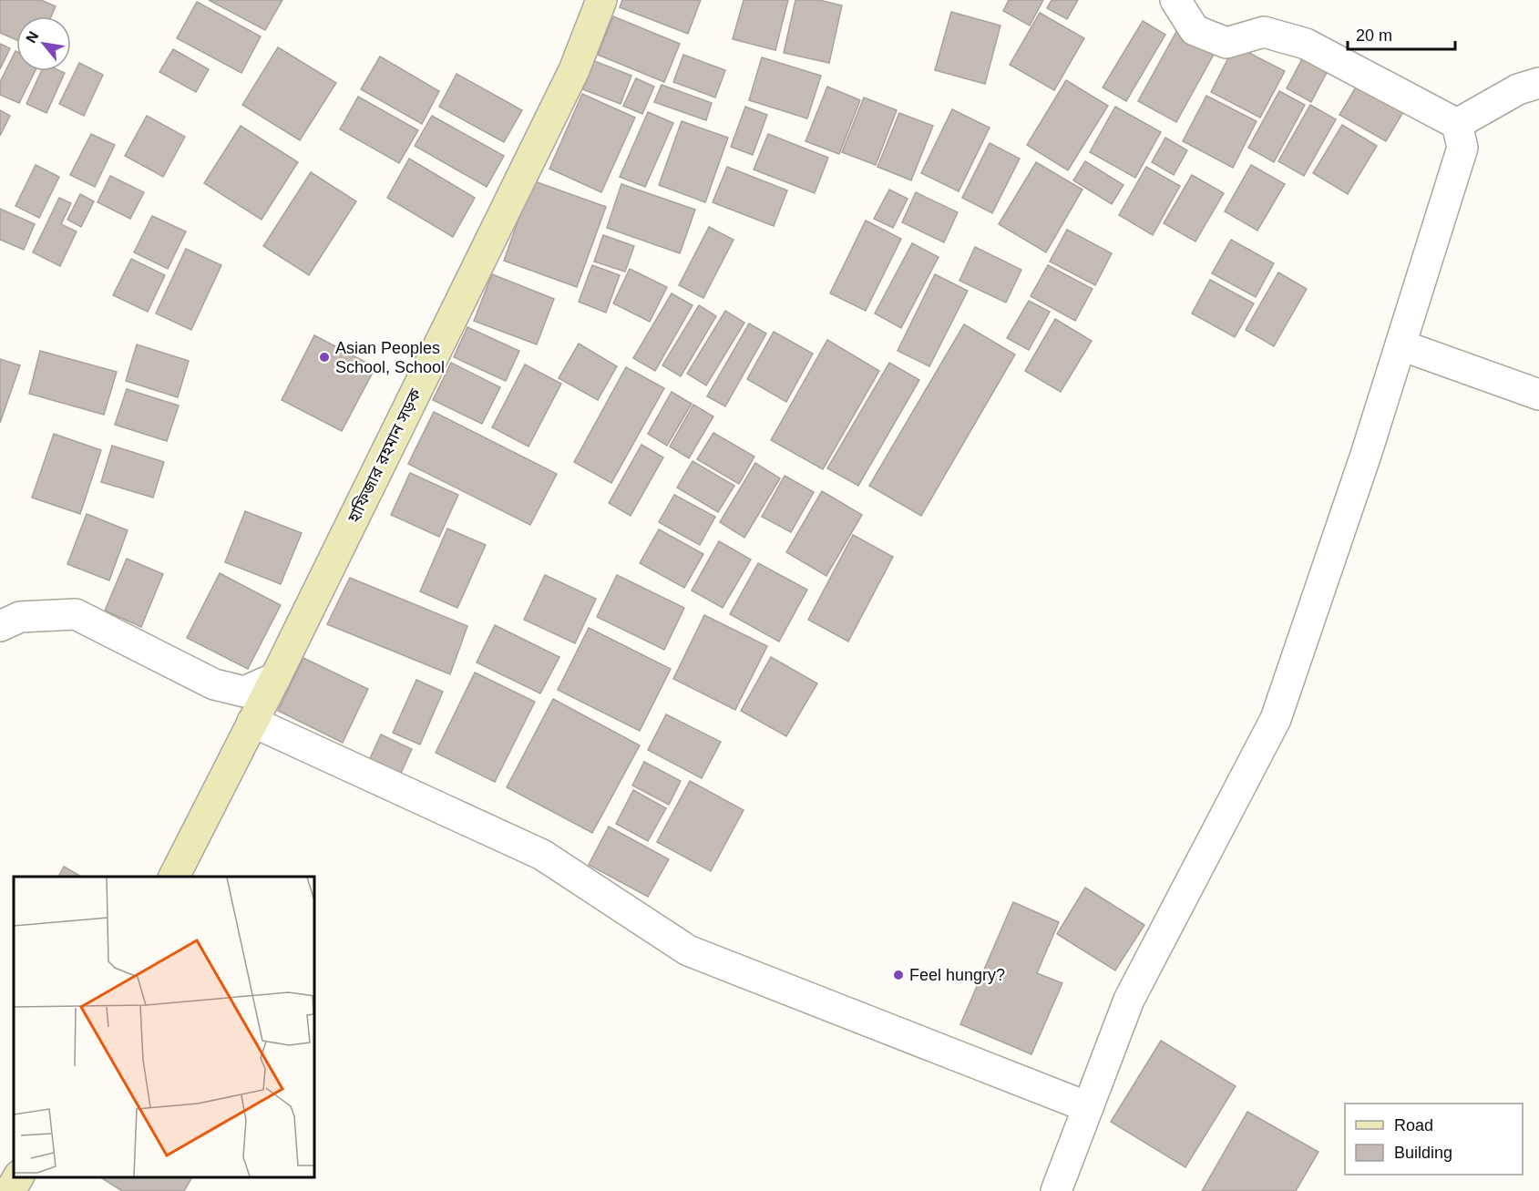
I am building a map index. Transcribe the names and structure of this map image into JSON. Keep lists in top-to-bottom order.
{
  "streets": {
    "street": ["হাফিজার রহমান সড়ক"]
  },
  "places": ["Asian Peoples School, School", "Feel hungry?"],
  "legend": ["Road", "Building"],
  "scale_bar": "20 m",
  "north": "top left"
}
